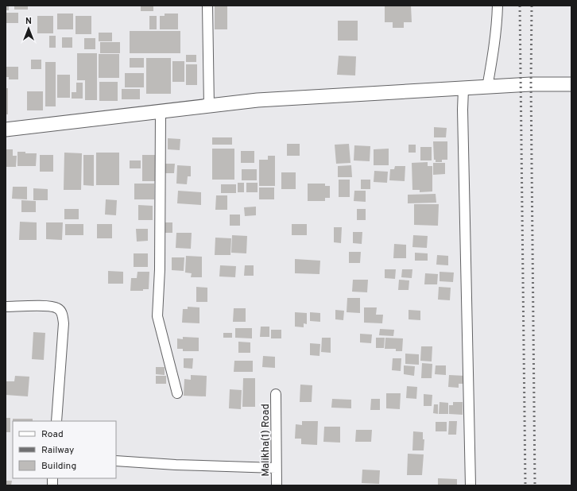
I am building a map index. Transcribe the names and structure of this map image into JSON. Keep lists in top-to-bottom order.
{
  "streets": {
    "street": ["Malikha(1) Road"]
  },
  "legend": ["Road", "Railway", "Building"],
  "north": "top"
}
